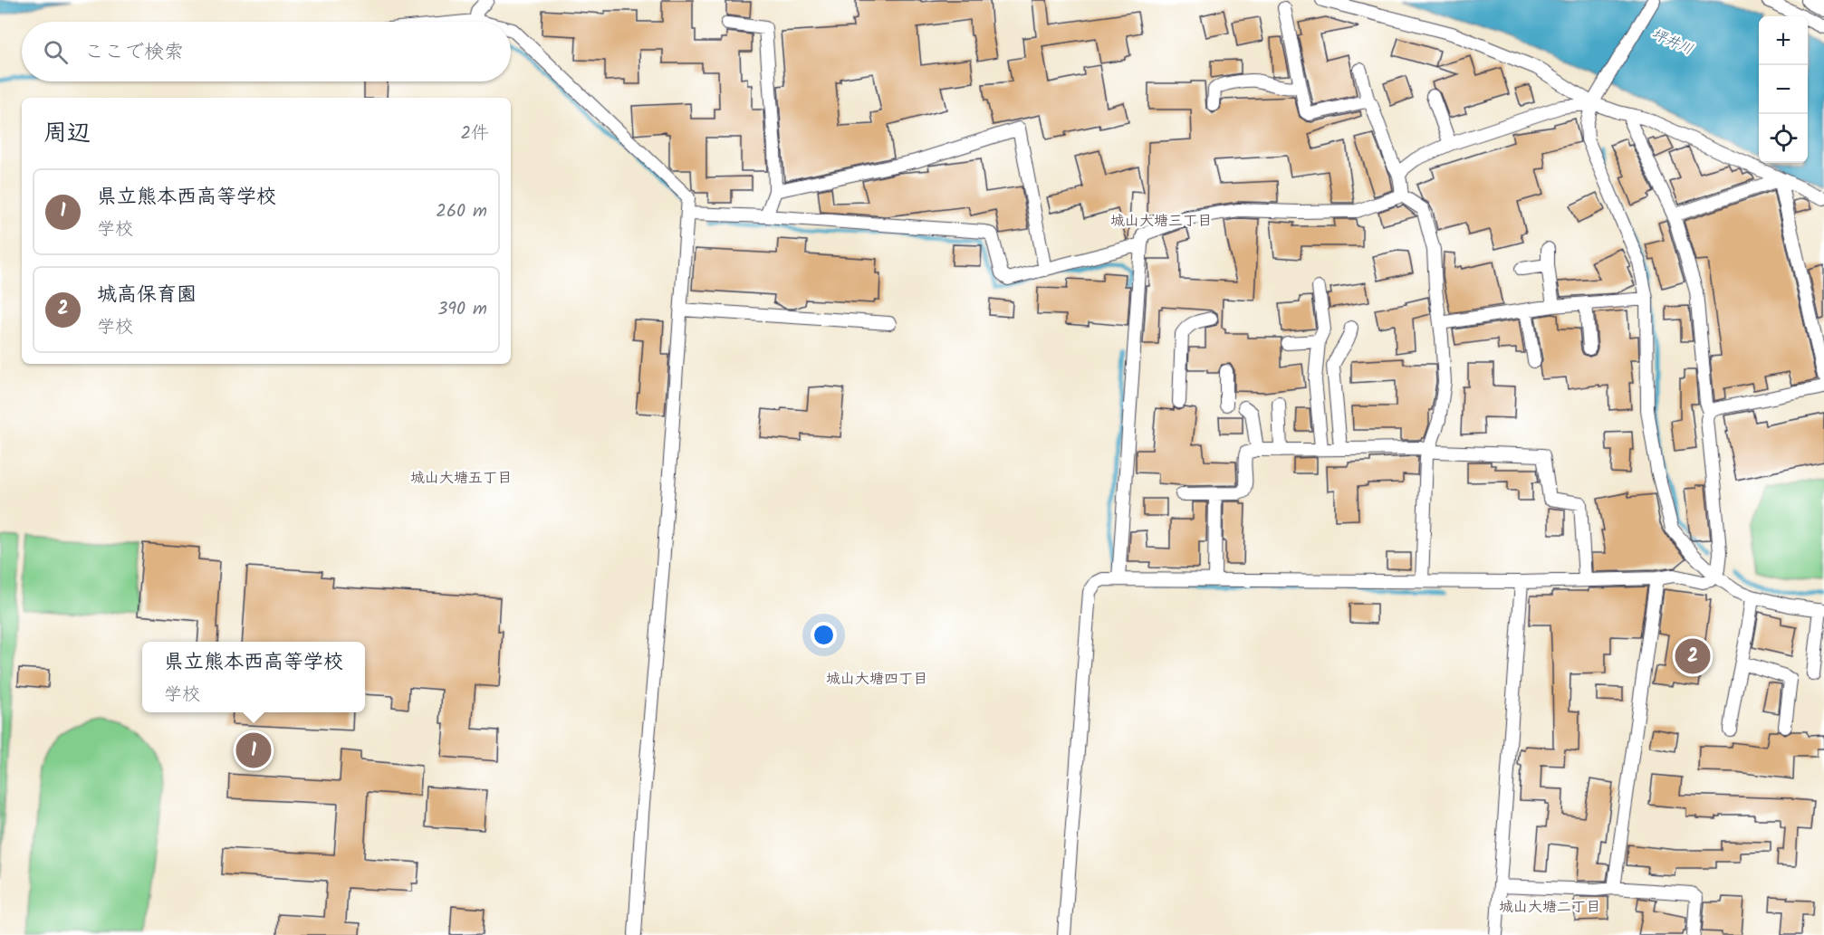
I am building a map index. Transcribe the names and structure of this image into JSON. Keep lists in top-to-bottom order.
{
  "districts": [
    "城山大塘三丁目",
    "城山大塘五丁目",
    "城山大塘四丁目",
    "城山大塘二丁目"
  ],
  "water": ["坪井川"],
  "page": {
    "map_buttons": ["+", "−"],
    "search": "ここで検索",
    "heading": ["周辺", "2件"],
    "list": [
      {
        "mark": "1",
        "name": "県立熊本西高等学校",
        "note": "学校",
        "value": "260 m"
      },
      {
        "mark": "2",
        "name": "城高保育園",
        "note": "学校",
        "value": "390 m"
      }
    ],
    "pins": ["2", "1"],
    "popup": ["県立熊本西高等学校", "学校"]
  }
}
